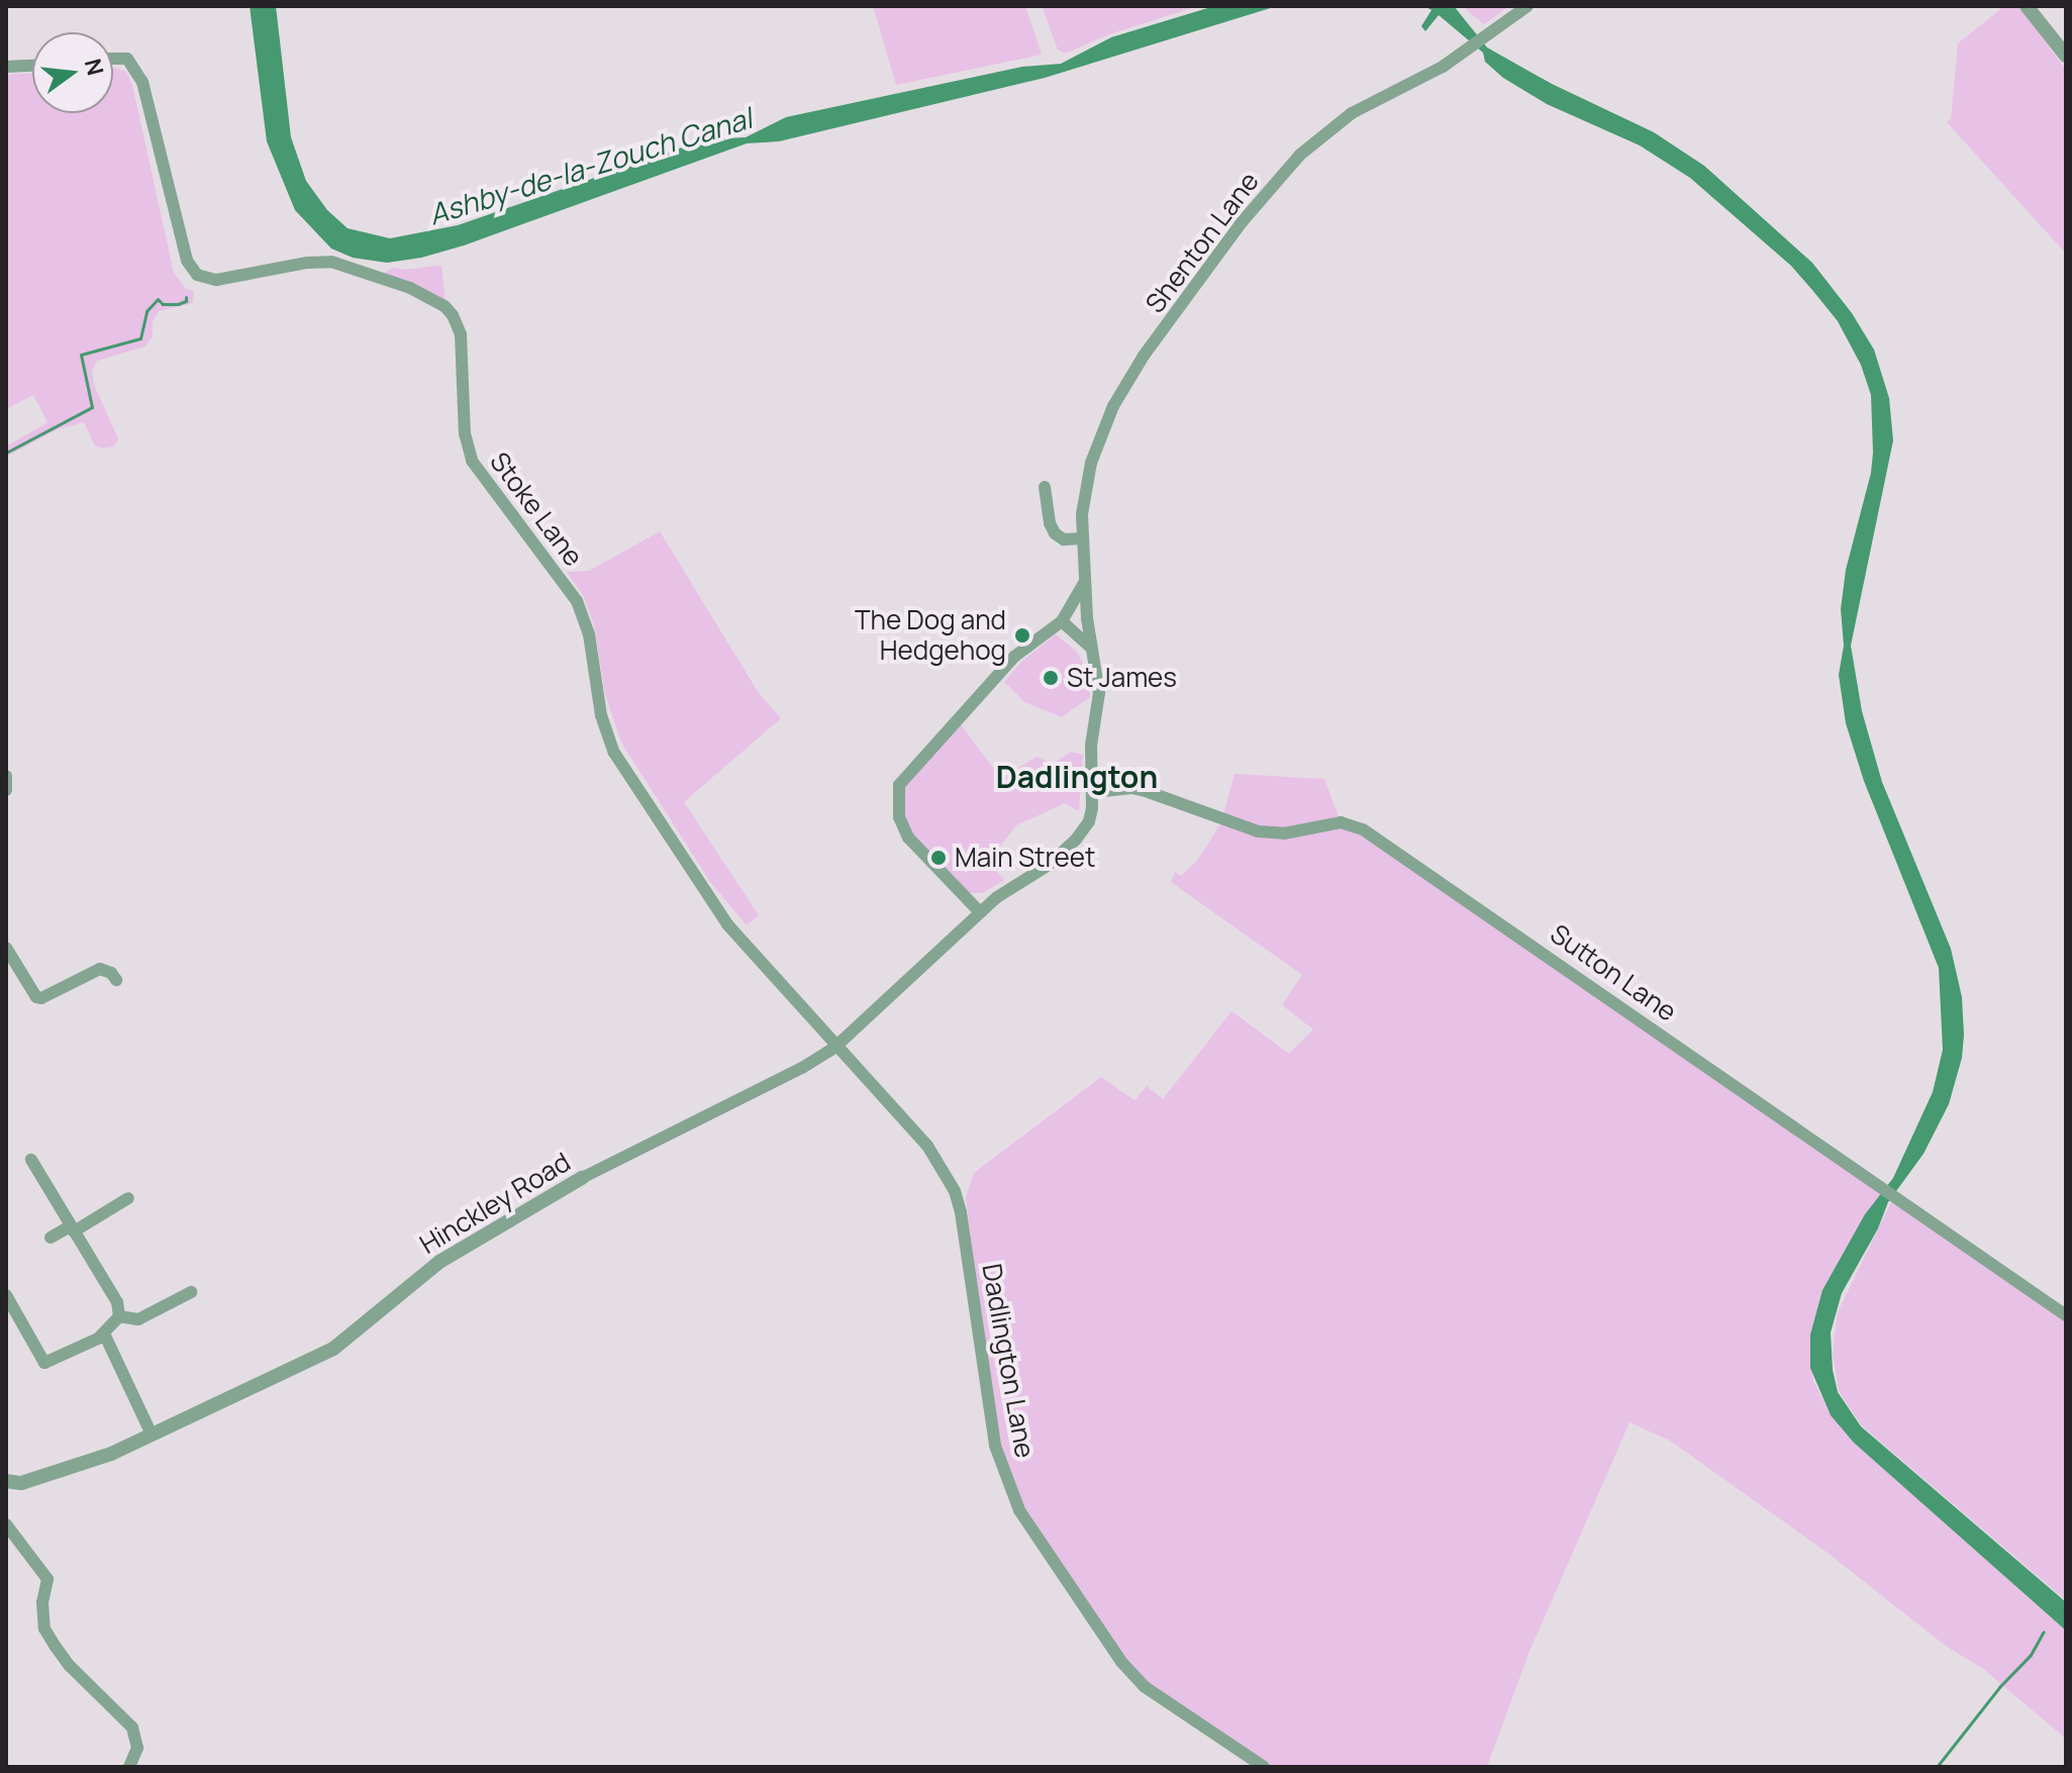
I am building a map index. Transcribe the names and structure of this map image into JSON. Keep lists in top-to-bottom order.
{
  "streets": {
    "street": [
      "Shenton Lane",
      "Stoke Lane",
      "Sutton Lane",
      "Hinckley Road",
      "Dadlington Lane"
    ]
  },
  "crossings": [
    ["Stoke Lane", "Hinckley Road"],
    ["Stoke Lane", "Dadlington Lane"],
    ["Hinckley Road", "Dadlington Lane"]
  ],
  "districts": ["Dadlington"],
  "water": ["Ashby-de-la-Zouch Canal"],
  "places": ["The Dog and Hedgehog", "St James", "Main Street"],
  "north": "right"
}
